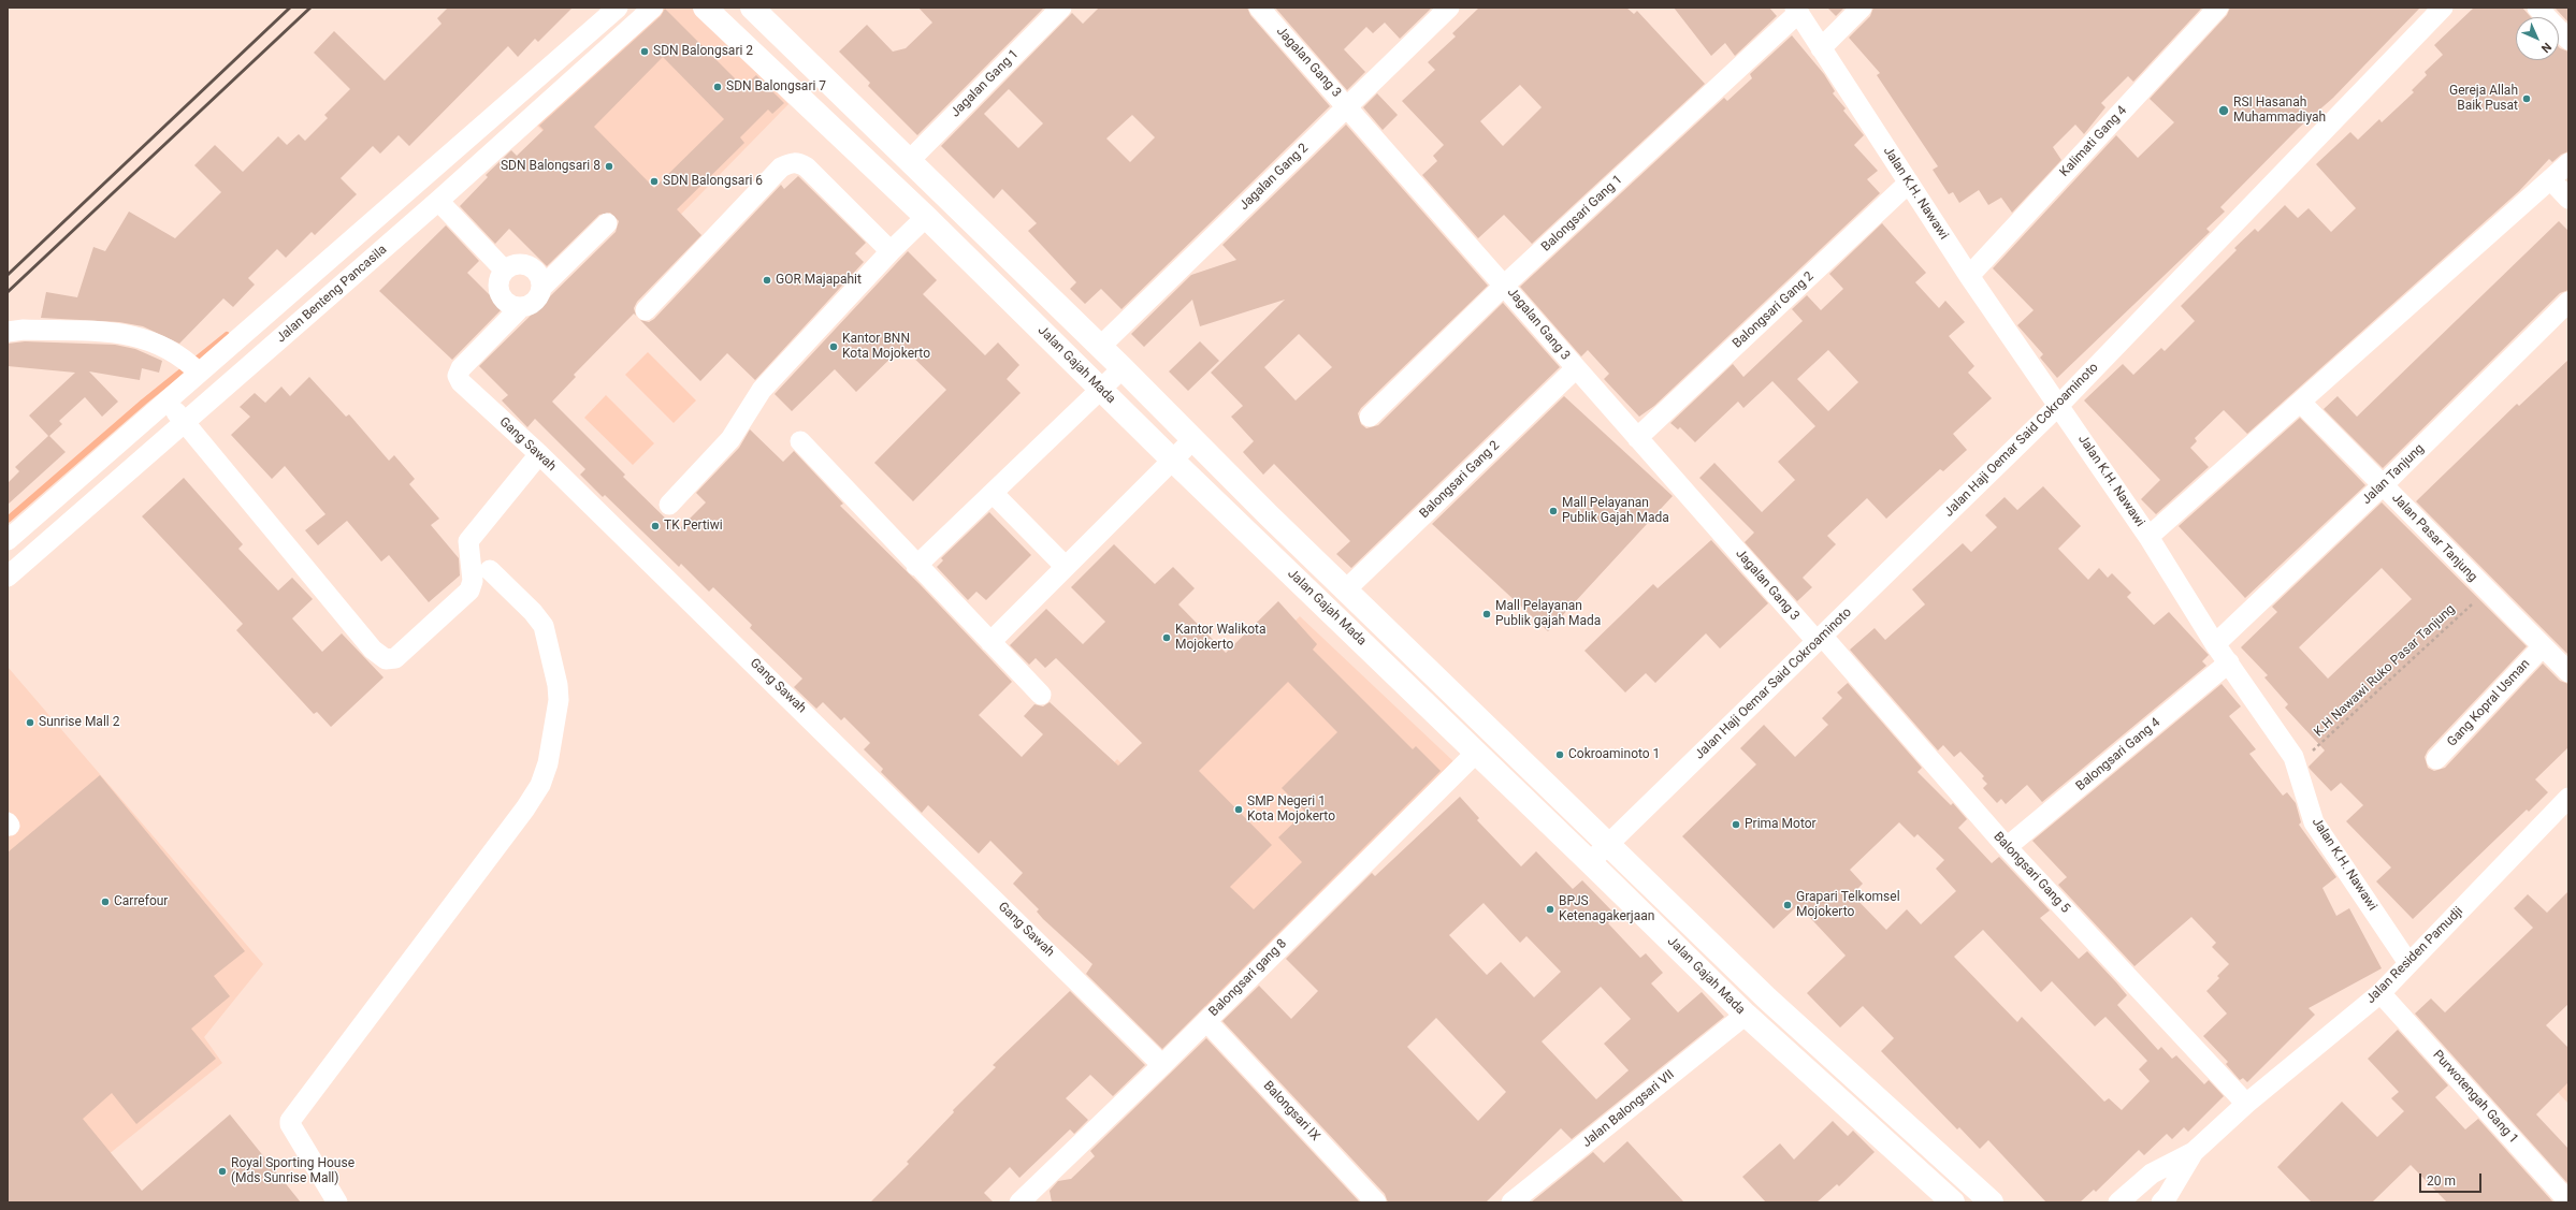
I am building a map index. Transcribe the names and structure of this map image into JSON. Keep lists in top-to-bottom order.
{
  "streets": {
    "main road": ["Jalan Gajah Mada"],
    "street": [
      "Jagalan Gang 3",
      "Jagalan Gang 1",
      "Kalimati Gang 4",
      "Jagalan Gang 2",
      "Jalan K.H. Nawawi",
      "Balongsari Gang 1",
      "Jalan Benteng Pancasila",
      "Balongsari Gang 2",
      "Jalan Haji Oemar Said Cokroaminoto",
      "Gang Sawah",
      "Jalan Tanjung",
      "Jalan Pasar Tanjung",
      "Gang Kopral Usman",
      "Balongsari Gang 4",
      "Balongsari Gang 5",
      "Jalan Residen Pamudji",
      "Balongsari gang 8",
      "Purwotengah Gang 1",
      "Jalan Balongsari VII",
      "Balongsari IX"
    ],
    "path": ["K.H Nawawi Ruko Pasar Tanjung"]
  },
  "crossings": [
    ["Jagalan Gang 3", "Jagalan Gang 2"],
    ["Jagalan Gang 3", "Balongsari Gang 1"],
    ["Jagalan Gang 3", "Balongsari Gang 2"],
    ["Jagalan Gang 3", "Jalan Haji Oemar Said Cokroaminoto"],
    ["Jagalan Gang 3", "Balongsari Gang 5"],
    ["Jagalan Gang 1", "Jalan Gajah Mada"],
    ["Kalimati Gang 4", "Jalan K.H. Nawawi"],
    ["Jagalan Gang 2", "Jalan Gajah Mada"],
    ["Jalan K.H. Nawawi", "Balongsari Gang 1"],
    ["Jalan K.H. Nawawi", "Balongsari Gang 2"],
    ["Jalan K.H. Nawawi", "Jalan Haji Oemar Said Cokroaminoto"],
    ["Jalan K.H. Nawawi", "Jalan Tanjung"],
    ["Jalan K.H. Nawawi", "K.H Nawawi Ruko Pasar Tanjung"],
    ["Jalan K.H. Nawawi", "Balongsari Gang 4"],
    ["Jalan K.H. Nawawi", "Jalan Residen Pamudji"],
    ["Balongsari Gang 2", "Jalan Gajah Mada"],
    ["Jalan Gajah Mada", "Jalan Haji Oemar Said Cokroaminoto"],
    ["Jalan Gajah Mada", "Balongsari gang 8"],
    ["Jalan Gajah Mada", "Jalan Balongsari VII"],
    ["Jalan Haji Oemar Said Cokroaminoto", "Balongsari Gang 5"],
    ["Gang Sawah", "Balongsari gang 8"],
    ["Jalan Tanjung", "Jalan Pasar Tanjung"],
    ["Jalan Pasar Tanjung", "K.H Nawawi Ruko Pasar Tanjung"],
    ["Jalan Pasar Tanjung", "Gang Kopral Usman"],
    ["Balongsari Gang 4", "Balongsari Gang 5"],
    ["Balongsari Gang 5", "Jalan Residen Pamudji"],
    ["Jalan Residen Pamudji", "Purwotengah Gang 1"],
    ["Balongsari gang 8", "Balongsari IX"]
  ],
  "places": [
    "SDN Balongsari 2",
    "SDN Balongsari 7",
    "Gereja Allah Baik Pusat",
    "RSI Hasanah Muhammadiyah",
    "SDN Balongsari 8",
    "SDN Balongsari 6",
    "GOR Majapahit",
    "Kantor BNN Kota Mojokerto",
    "Mall Pelayanan Publik Gajah Mada",
    "TK Pertiwi",
    "Mall Pelayanan Publik gajah Mada",
    "Kantor Walikota Mojokerto",
    "Sunrise Mall 2",
    "Cokroaminoto 1",
    "SMP Negeri 1 Kota Mojokerto",
    "Prima Motor",
    "Carrefour",
    "Grapari Telkomsel Mojokerto",
    "BPJS Ketenagakerjaan",
    "Royal Sporting House (Mds Sunrise Mall)"
  ],
  "scale_bar": "20 m",
  "north": "bottom right"
}
